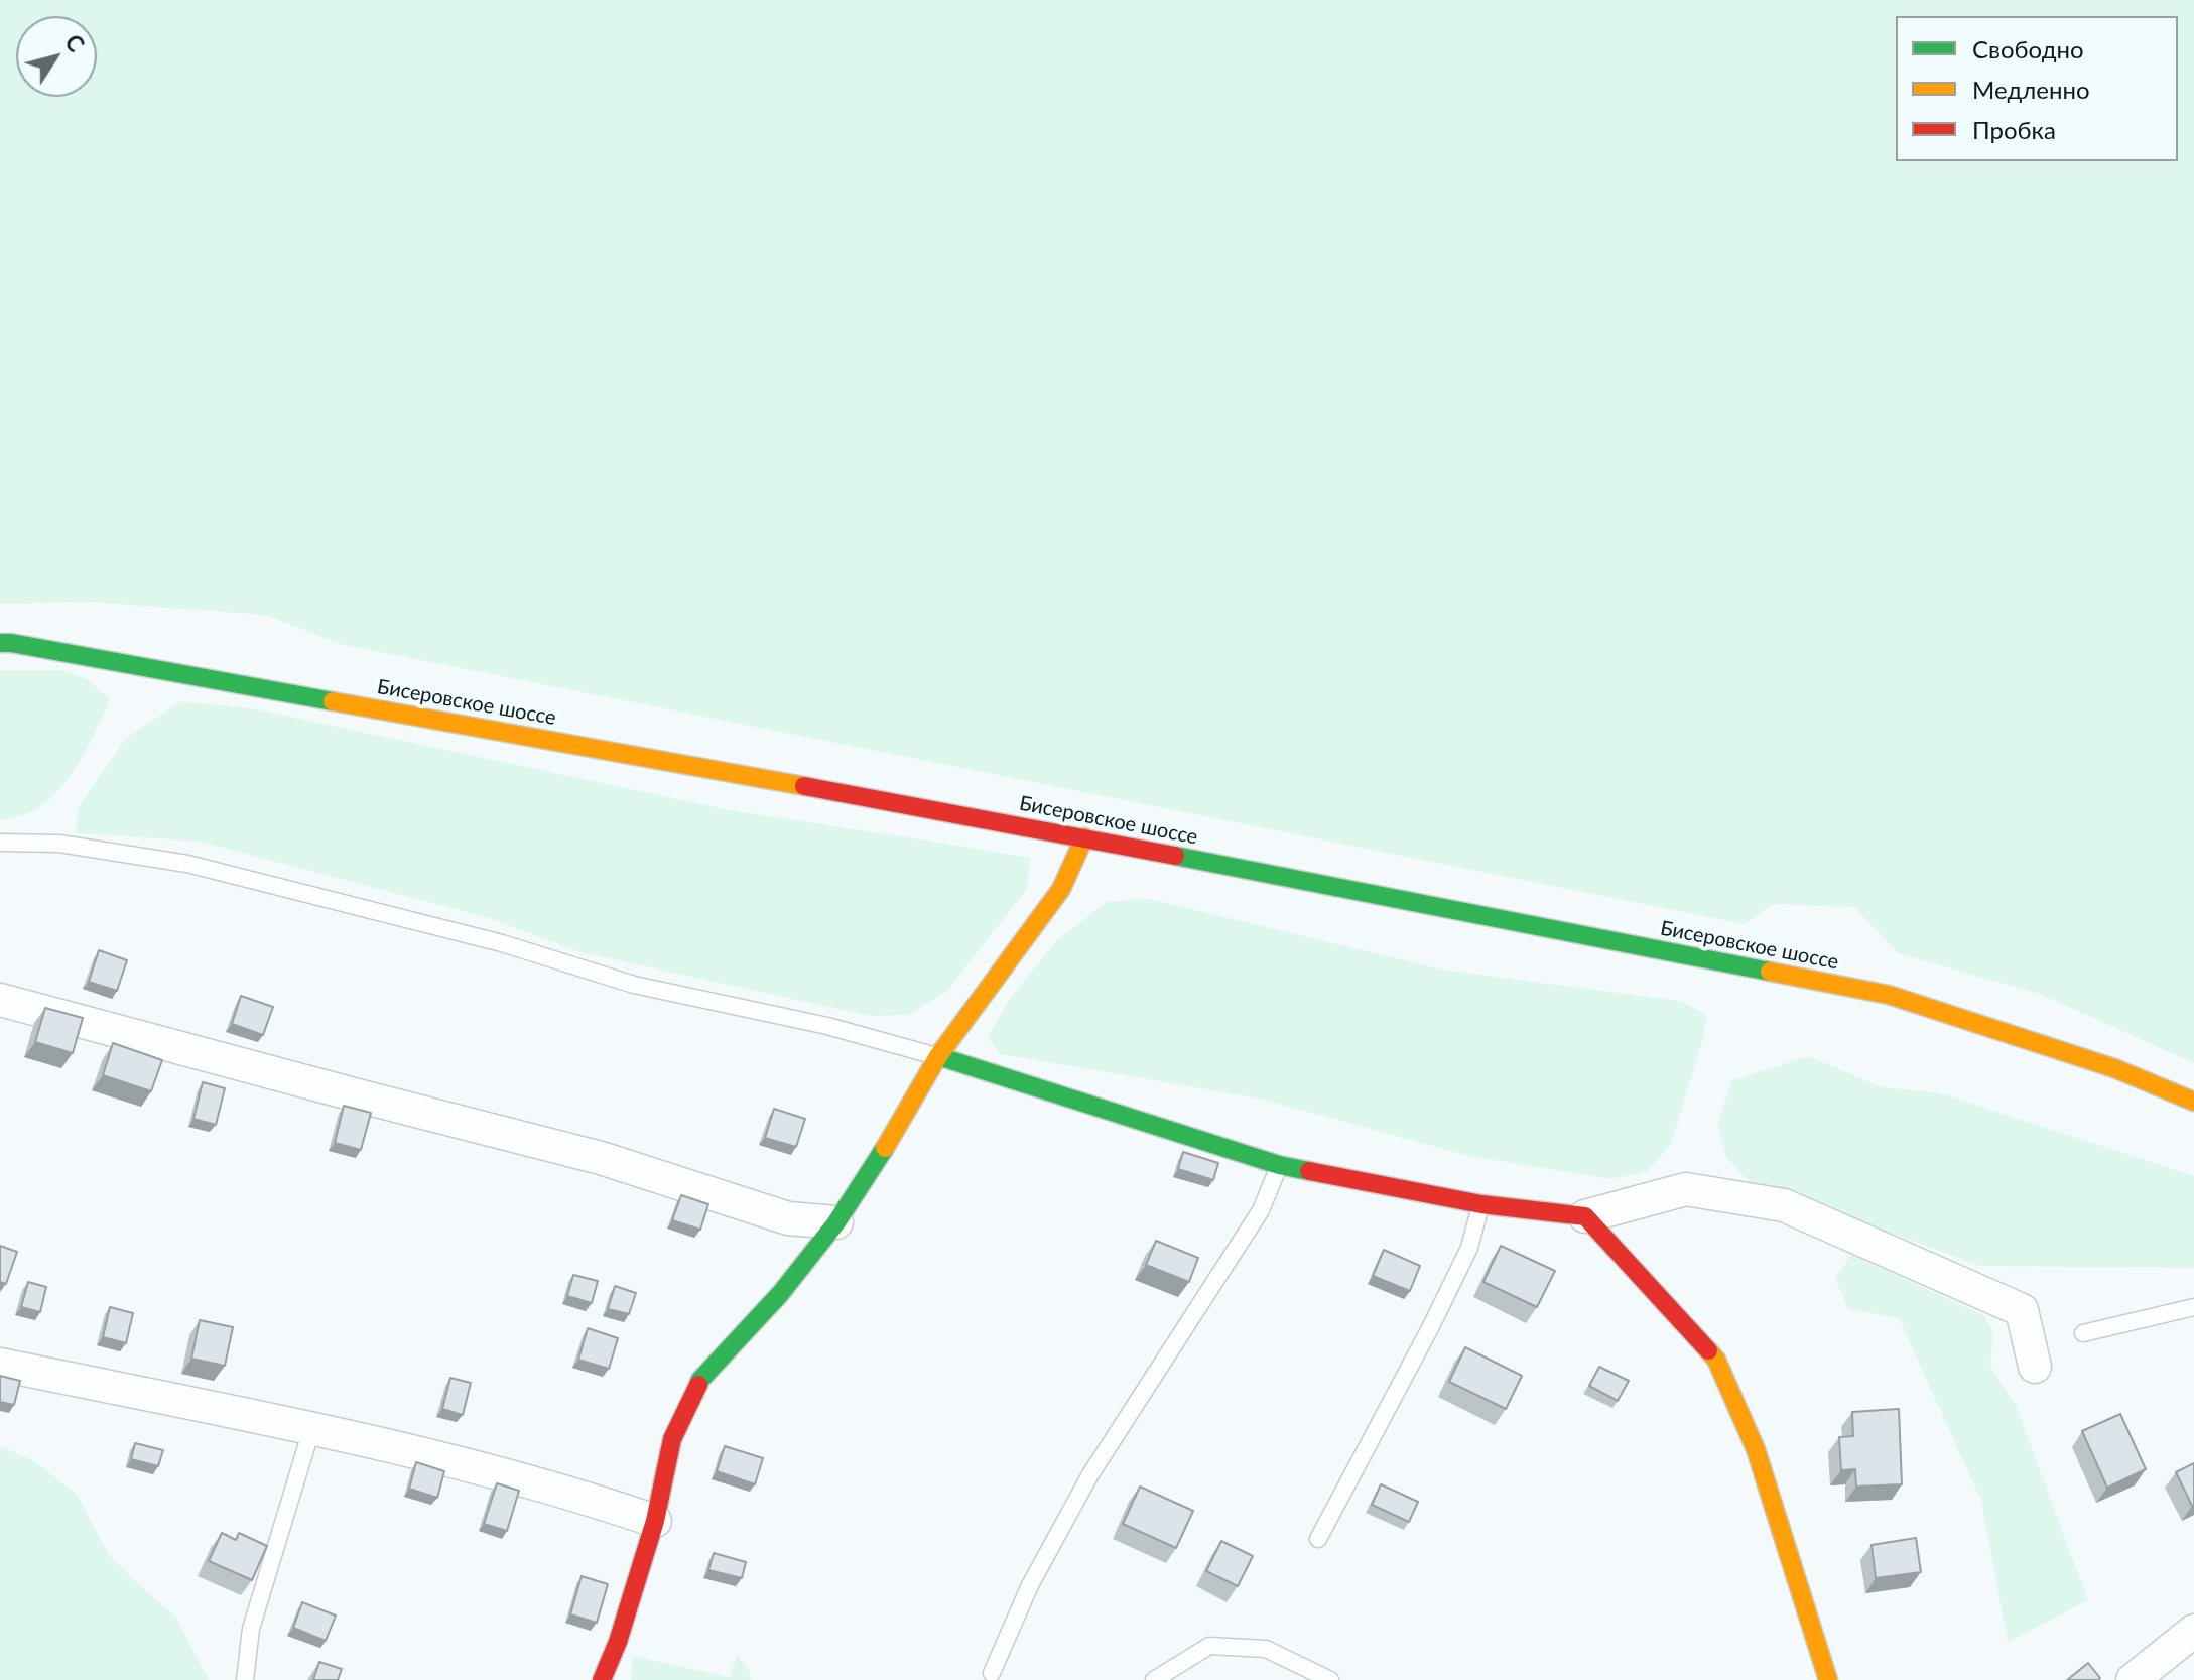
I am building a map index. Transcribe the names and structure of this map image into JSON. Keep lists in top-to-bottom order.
{
  "streets": {
    "main road": ["Бисеровское шоссе"]
  },
  "legend": ["Свободно", "Медленно", "Пробка"],
  "north": "top right"
}
